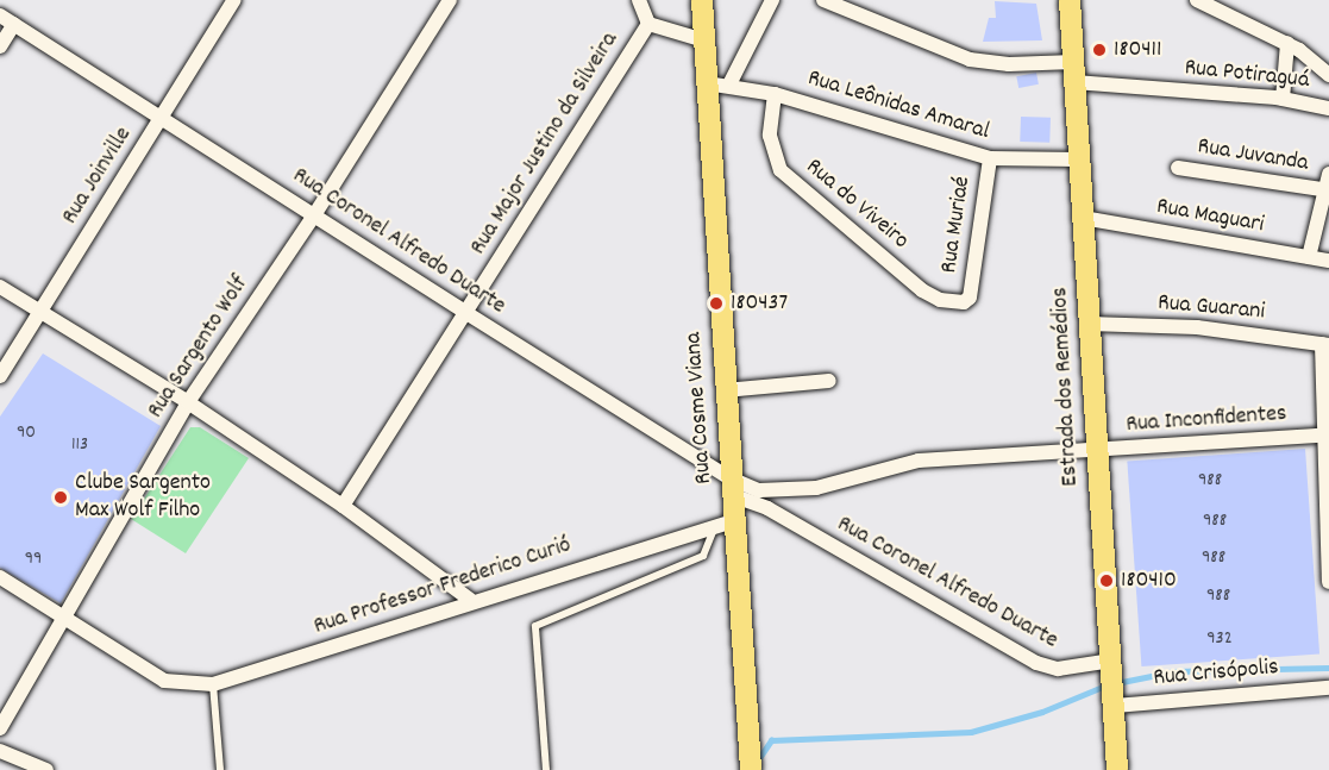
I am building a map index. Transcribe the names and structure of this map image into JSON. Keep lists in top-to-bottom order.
{
  "streets": {
    "main road": ["Estrada dos Remédios", "Rua Cosme Viana"],
    "street": [
      "Rua Potiraguá",
      "Rua Leônidas Amaral",
      "Rua Major Justino da Silveira",
      "Rua Juvanda",
      "Rua Joinville",
      "Rua do Viveiro",
      "Rua Maguari",
      "Rua Muriaé",
      "Rua Coronel Alfredo Duarte",
      "Rua Guarani",
      "Rua Sargento Wolf",
      "Rua Inconfidentes",
      "Rua Professor Frederico Curió",
      "Rua Crisópolis"
    ]
  },
  "crossings": [
    ["Rua Potiraguá", "Estrada dos Remédios"],
    ["Rua Leônidas Amaral", "Rua do Viveiro"],
    ["Rua Leônidas Amaral", "Rua Muriaé"],
    ["Rua Leônidas Amaral", "Estrada dos Remédios"],
    ["Rua Leônidas Amaral", "Rua Cosme Viana"],
    ["Rua Major Justino da Silveira", "Rua Coronel Alfredo Duarte"],
    ["Rua Joinville", "Rua Coronel Alfredo Duarte"],
    ["Rua do Viveiro", "Rua Muriaé"],
    ["Rua Maguari", "Estrada dos Remédios"],
    ["Rua Coronel Alfredo Duarte", "Rua Sargento Wolf"],
    ["Rua Coronel Alfredo Duarte", "Estrada dos Remédios"],
    ["Rua Coronel Alfredo Duarte", "Rua Cosme Viana"],
    ["Rua Coronel Alfredo Duarte", "Rua Inconfidentes"],
    ["Rua Guarani", "Estrada dos Remédios"],
    ["Rua Sargento Wolf", "Rua Professor Frederico Curió"],
    ["Estrada dos Remédios", "Rua Inconfidentes"],
    ["Estrada dos Remédios", "Rua Crisópolis"],
    ["Rua Cosme Viana", "Rua Professor Frederico Curió"]
  ],
  "places": [
    "180411",
    "180437",
    "Clube Sargento Max Wolf Filho",
    "180410"
  ],
  "house_numbers": [
    "90",
    "113",
    "988",
    "988",
    "988",
    "99",
    "988",
    "932"
  ]
}
